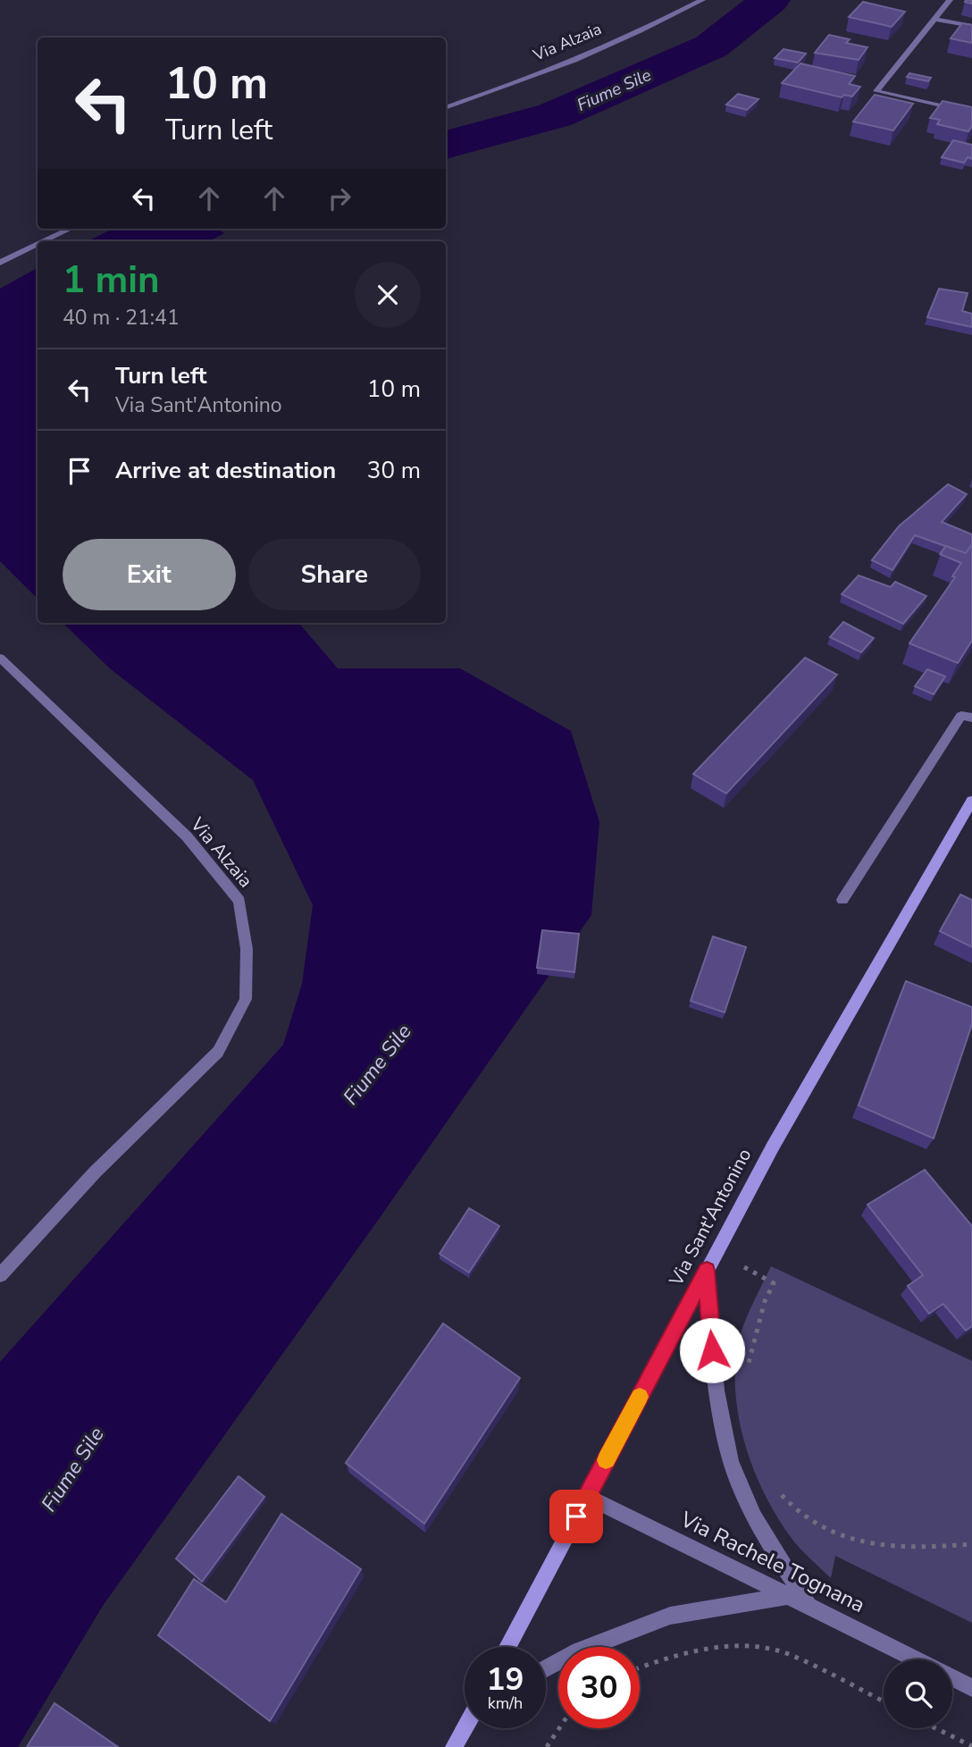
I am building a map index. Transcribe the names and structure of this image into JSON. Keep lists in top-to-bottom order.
{
  "streets": {
    "main road": ["Via Sant'Antonino"],
    "street": ["Via Alzaia", "Via Rachele Tognana"]
  },
  "crossings": [
    ["Via Sant'Antonino", "Via Rachele Tognana"]
  ],
  "water": ["Fiume Sile"],
  "page": {
    "turn": ["10 m", "Turn left"],
    "heading": ["1 min", "40 m · 21:41"],
    "list": [
      {
        "name": "Turn left",
        "note": "Via Sant'Antonino",
        "value": "10 m"
      },
      {
        "name": "Arrive at destination",
        "value": "30 m"
      }
    ],
    "buttons": ["Exit", "Share"],
    "speed": "19 km/h",
    "limit": "30"
  }
}
